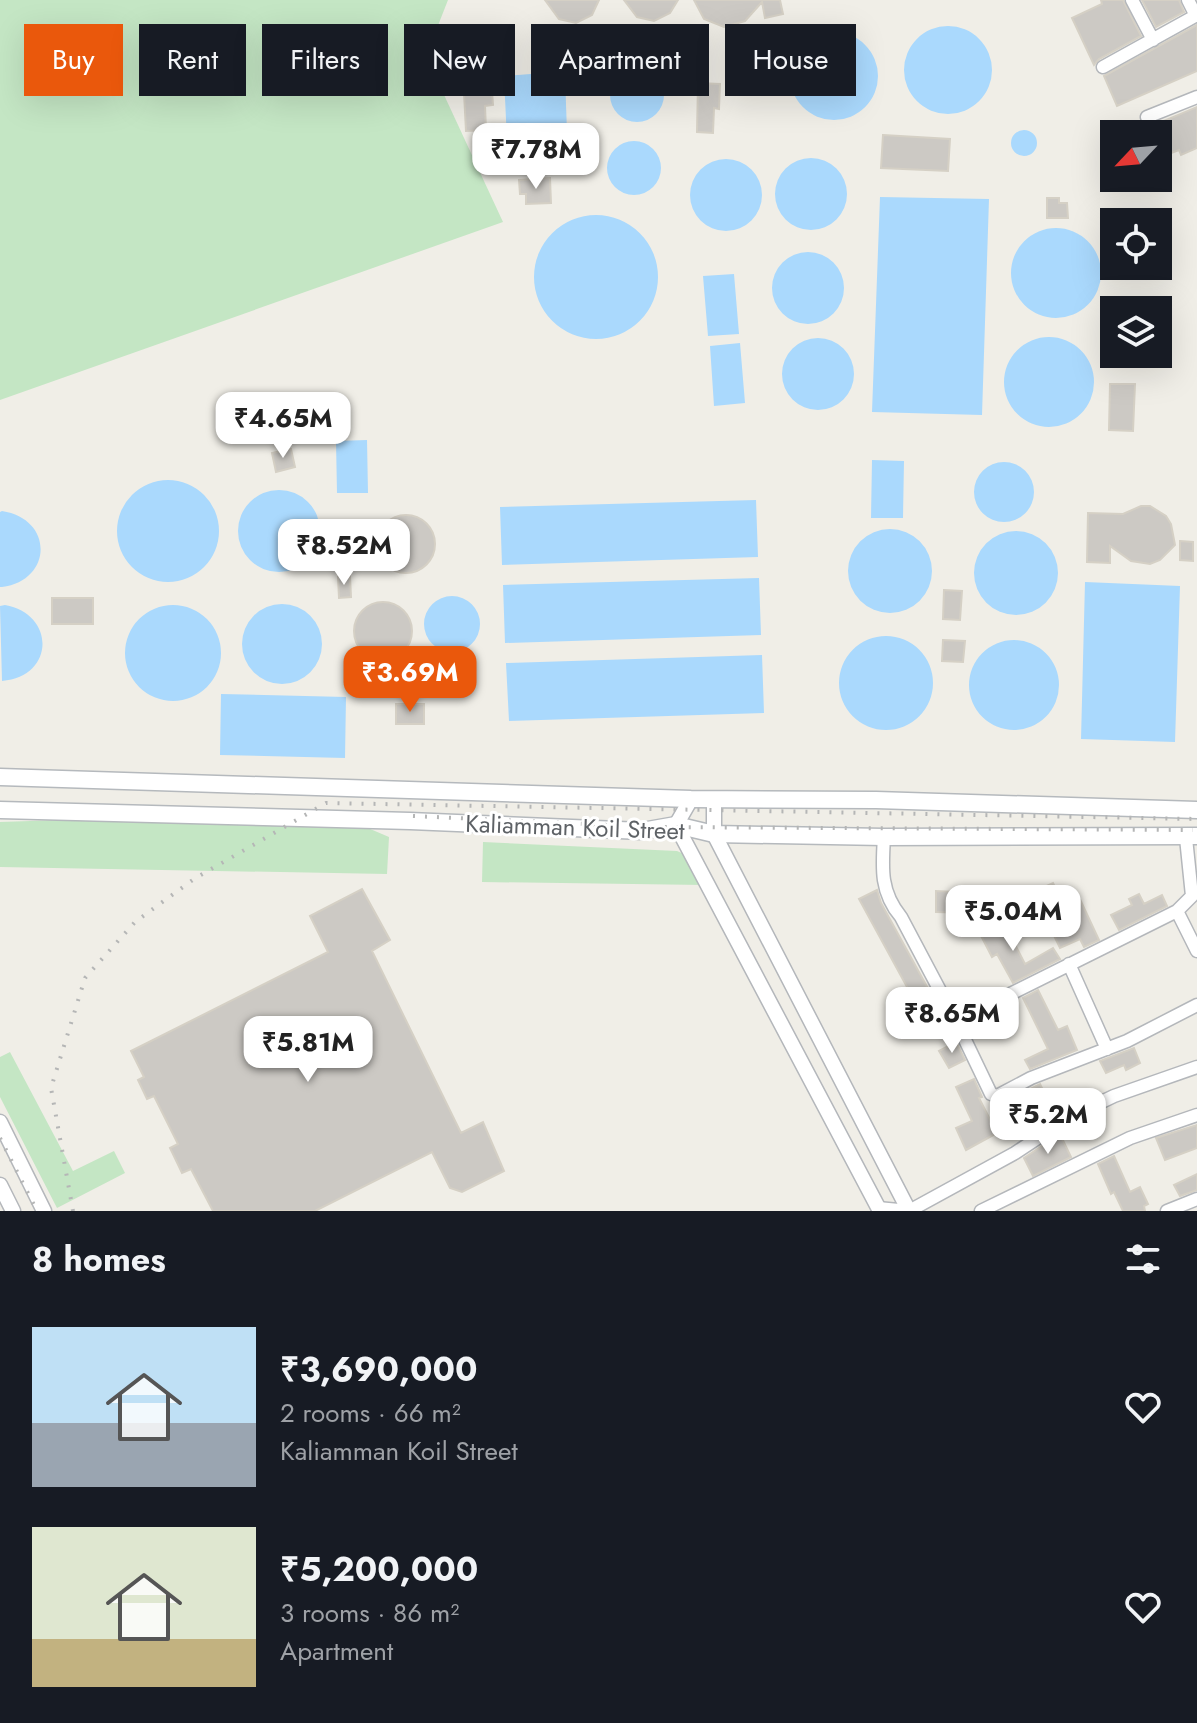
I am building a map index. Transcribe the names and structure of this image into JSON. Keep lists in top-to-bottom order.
{
  "streets": {
    "main road": ["Kaliamman Koil Street"]
  },
  "north": "bottom left",
  "page": {
    "chip": [
      "Buy",
      "Rent",
      "Filters",
      "New",
      "Apartment",
      "House"
    ],
    "price": [
      "₹7.78M",
      "₹4.65M",
      "₹8.52M",
      "₹3.69M",
      "₹5.04M",
      "₹8.65M",
      "₹5.81M",
      "₹5.2M"
    ],
    "heading": "8 homes",
    "list": [
      {
        "name": "₹3,690,000",
        "note": "2 rooms · 66 m² · Kaliamman Koil Street"
      },
      {
        "name": "₹5,200,000",
        "note": "3 rooms · 86 m² · Apartment"
      }
    ]
  }
}
